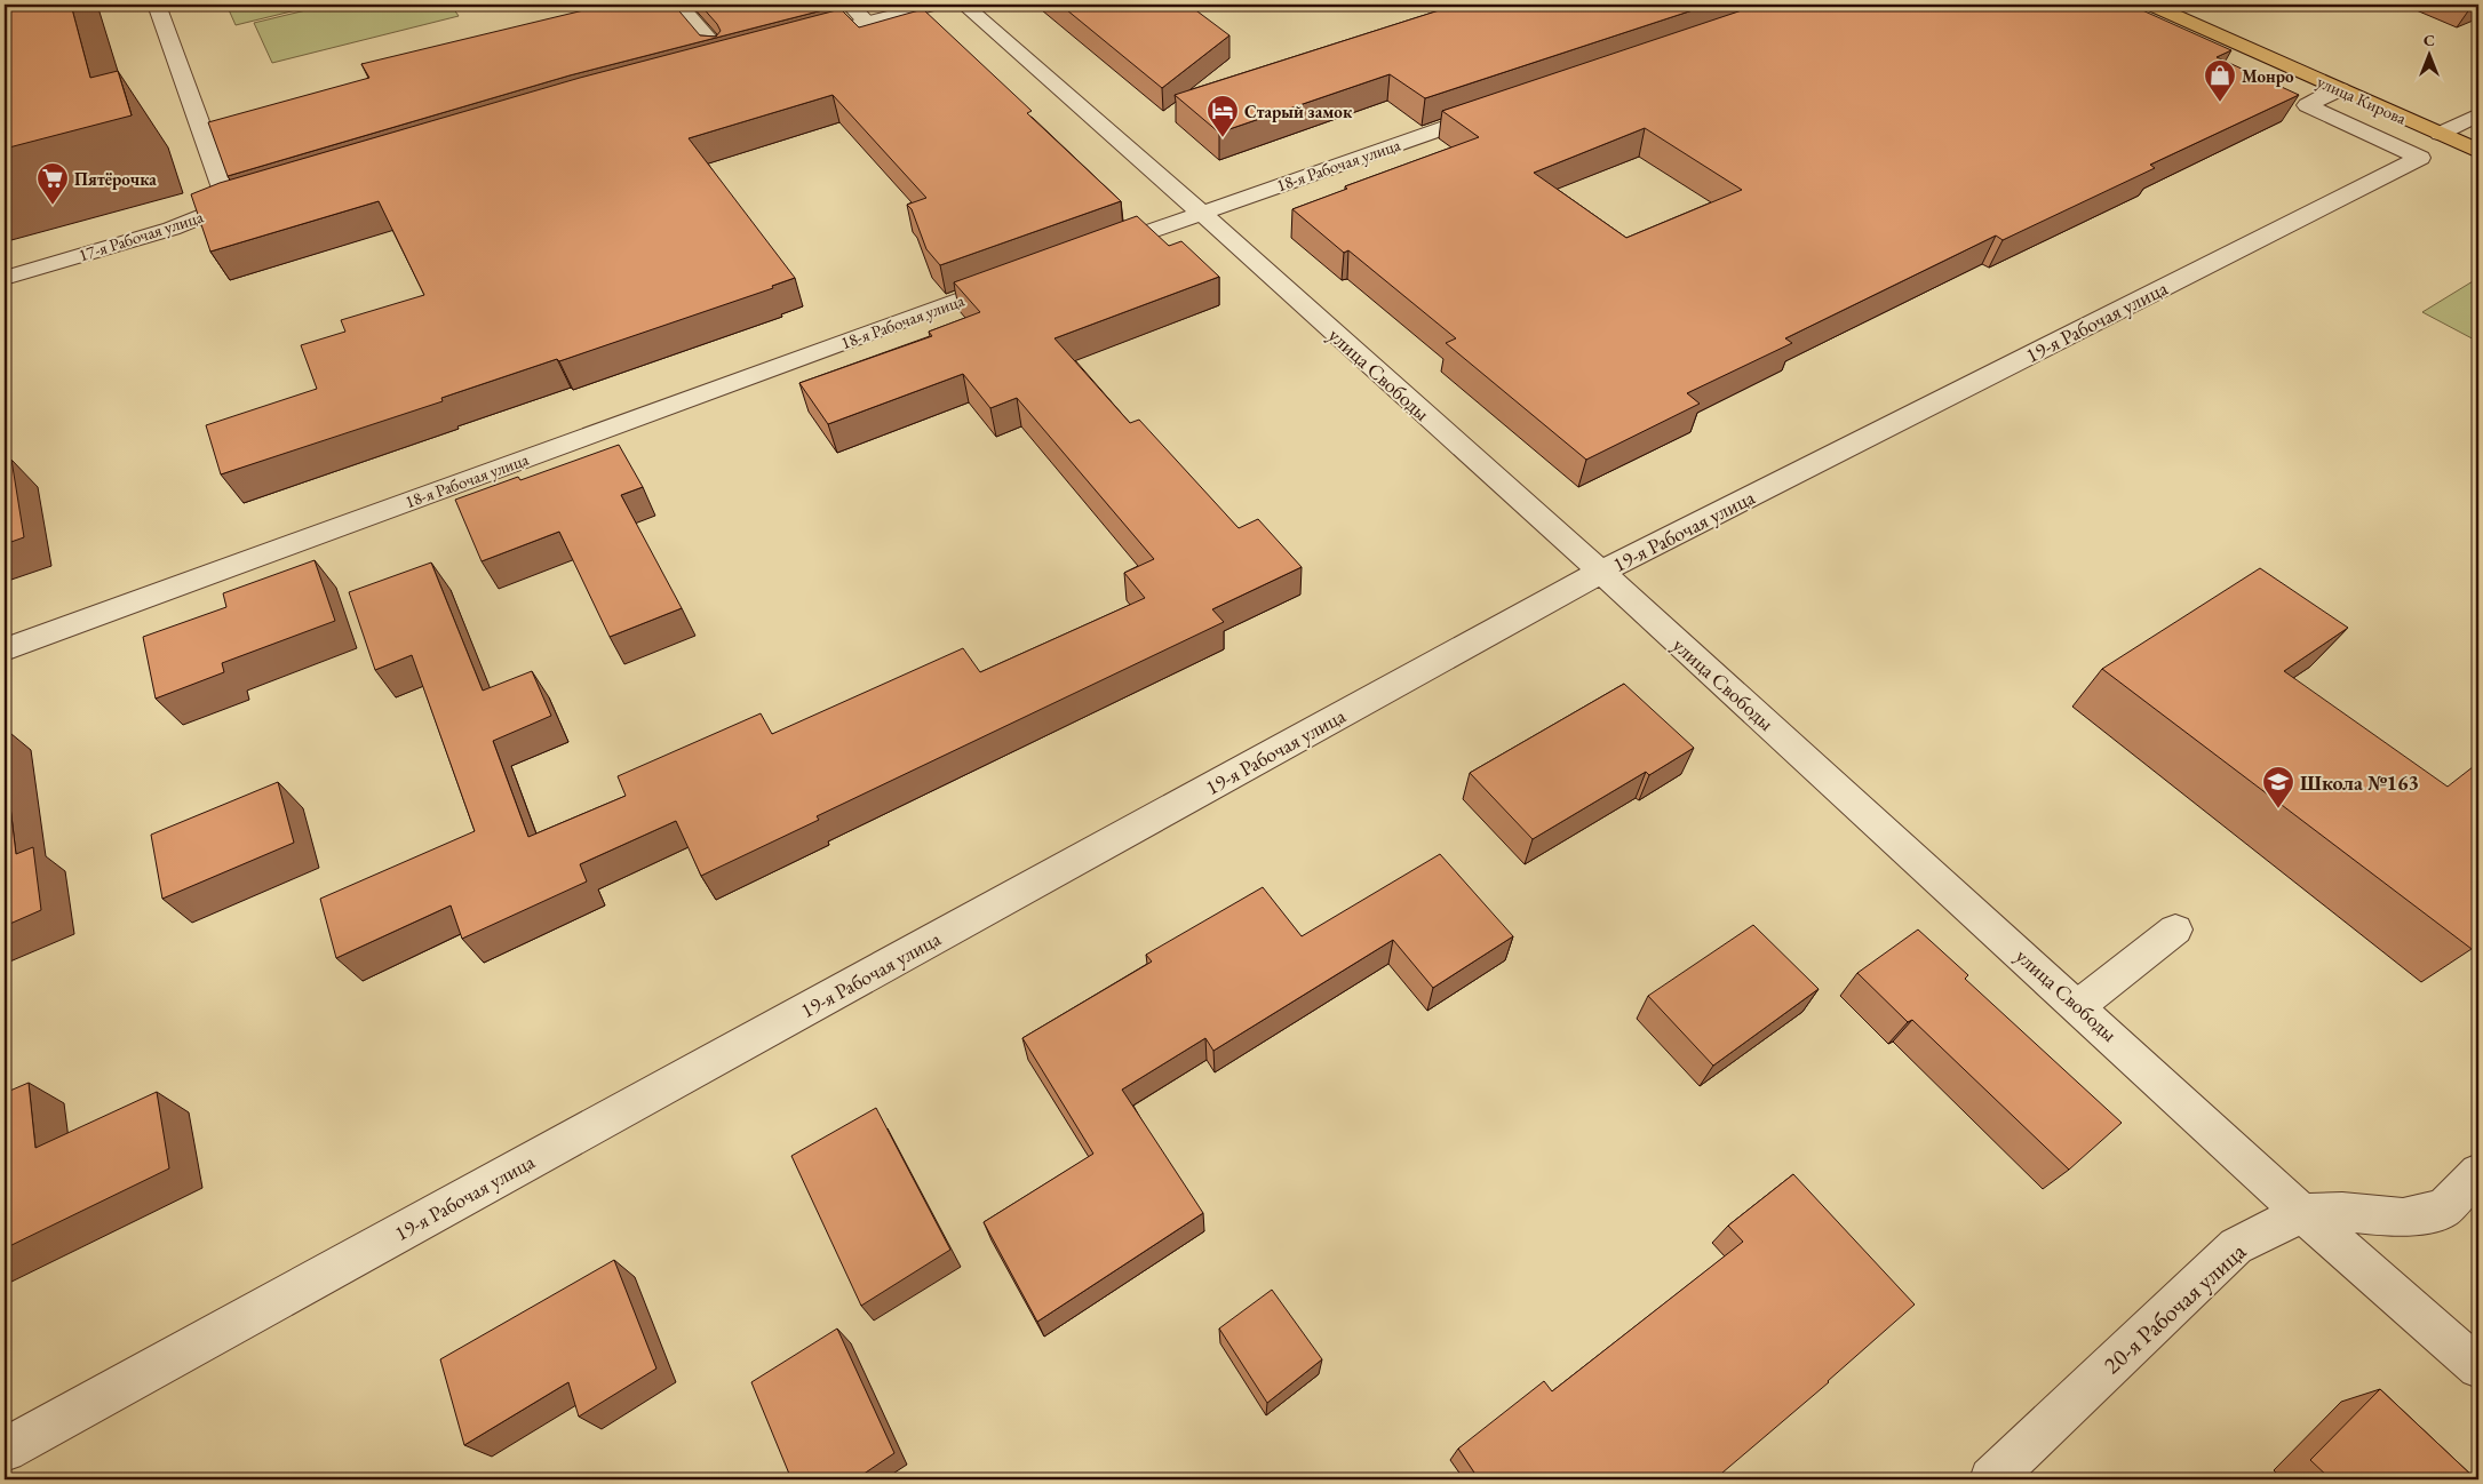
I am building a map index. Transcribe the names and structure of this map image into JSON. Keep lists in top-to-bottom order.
{
  "streets": {
    "main road": ["улица Кирова"],
    "street": [
      "18-я Рабочая улица",
      "17-я Рабочая улица",
      "19-я Рабочая улица",
      "улица Свободы",
      "20-я Рабочая улица"
    ]
  },
  "crossings": [
    ["улица Кирова", "19-я Рабочая улица"],
    ["18-я Рабочая улица", "улица Свободы"],
    ["19-я Рабочая улица", "улица Свободы"],
    ["улица Свободы", "20-я Рабочая улица"]
  ],
  "places": {
    "shop": ["Монро"],
    "hotel": ["Старый замок"],
    "supermarket": ["Пятёрочка"],
    "school or university": ["Школа №163"]
  },
  "north": "top"
}
